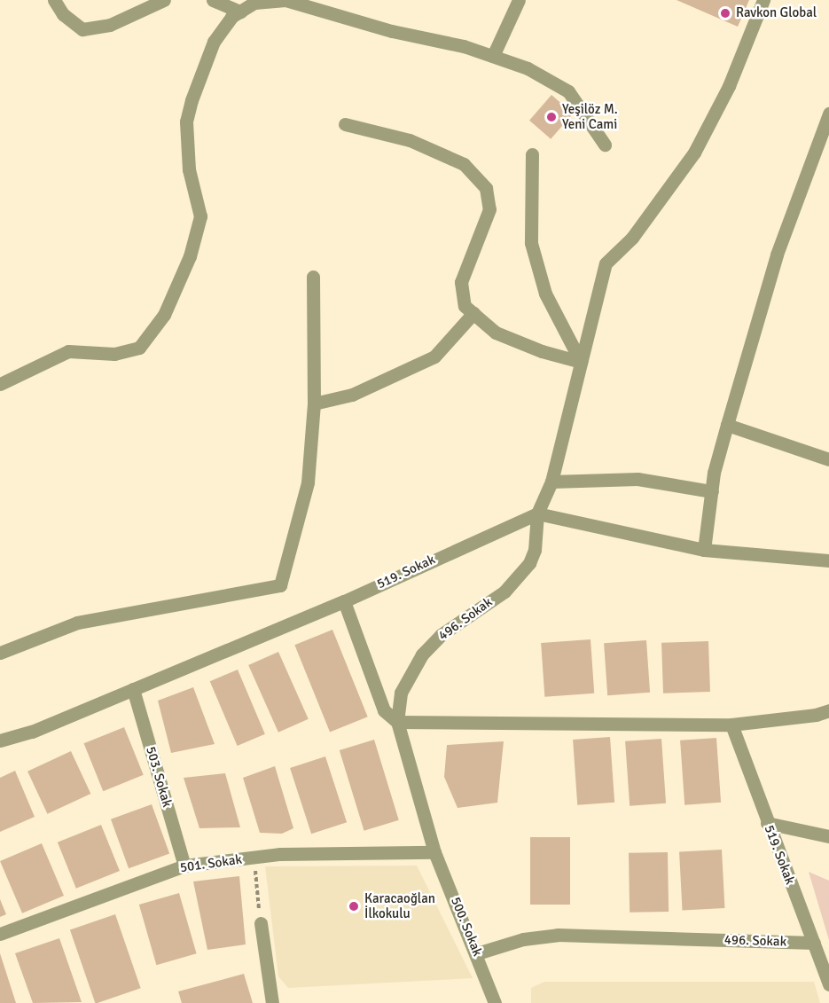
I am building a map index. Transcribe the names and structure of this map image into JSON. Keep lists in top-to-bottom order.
{
  "streets": {
    "street": [
      "519. Sokak",
      "496. Sokak",
      "503. Sokak",
      "501. Sokak",
      "500. Sokak"
    ]
  },
  "crossings": [
    ["519. Sokak", "496. Sokak"],
    ["519. Sokak", "503. Sokak"],
    ["496. Sokak", "501. Sokak"],
    ["496. Sokak", "500. Sokak"],
    ["503. Sokak", "501. Sokak"],
    ["501. Sokak", "500. Sokak"]
  ],
  "places": ["Ravkon Global", "Yeşilöz M. Yeni Cami", "Karacaoğlan İlkokulu"]
}
